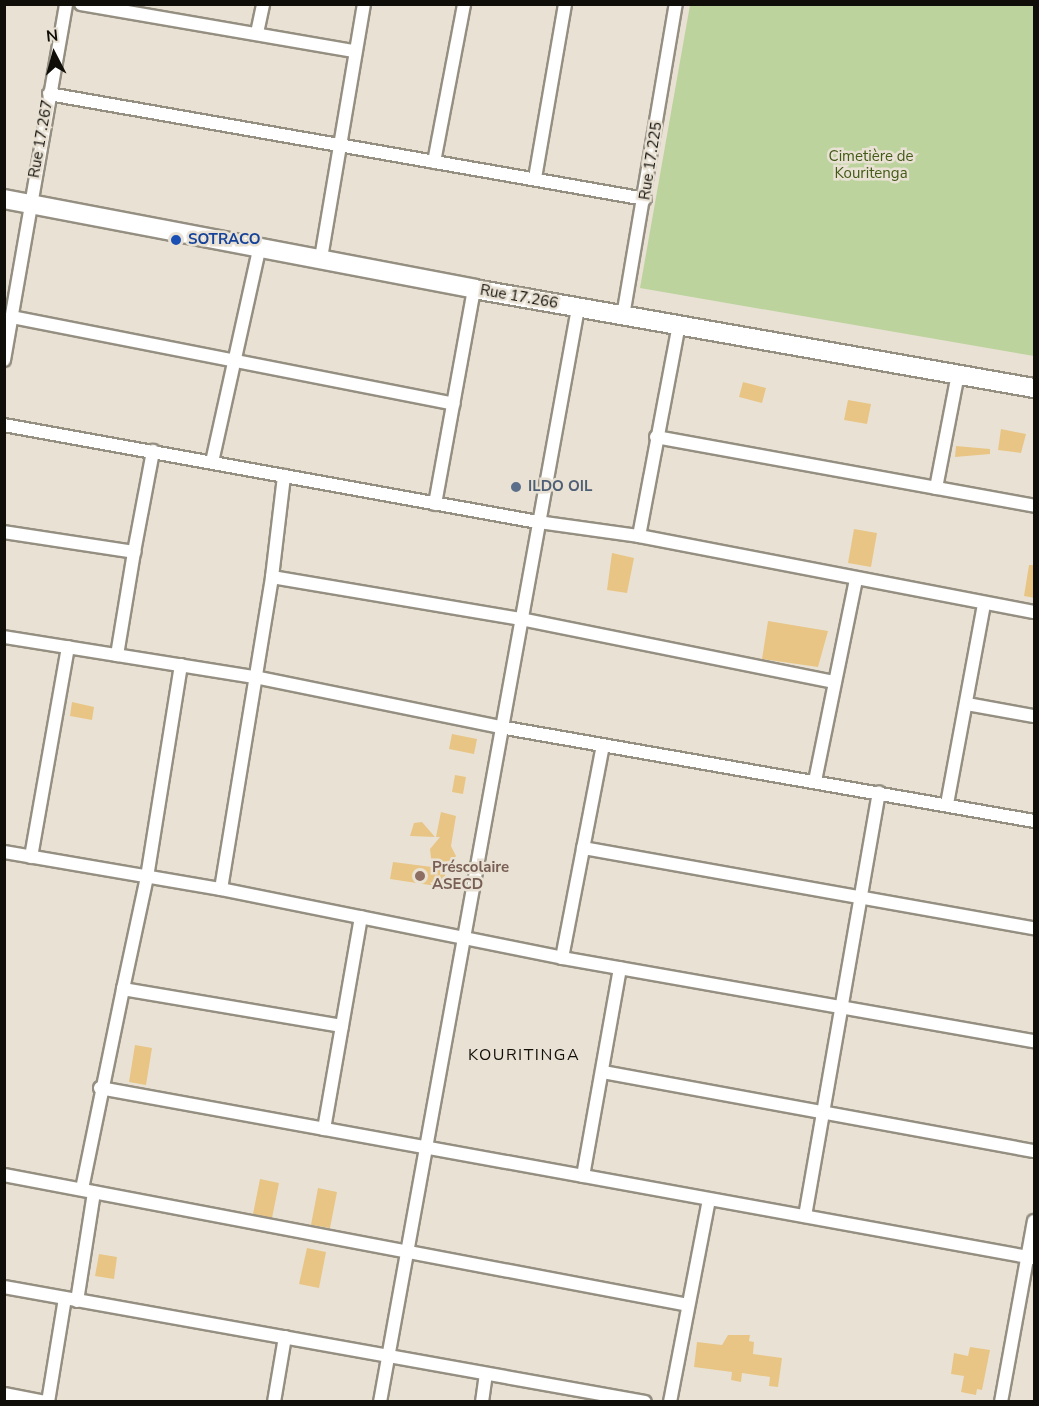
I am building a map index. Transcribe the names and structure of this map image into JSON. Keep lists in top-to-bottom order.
{
  "streets": {
    "main road": ["Rue 17.266"],
    "street": ["Rue 17.267", "Rue 17.225"]
  },
  "crossings": [
    ["Rue 17.267", "Rue 17.266"],
    ["Rue 17.225", "Rue 17.266"]
  ],
  "districts": ["KOURITINGA"],
  "parks": ["Cimetière de Kouritenga"],
  "places": ["SOTRACO", "ILDO OIL", "Préscolaire ASECD"],
  "north": "top"
}
